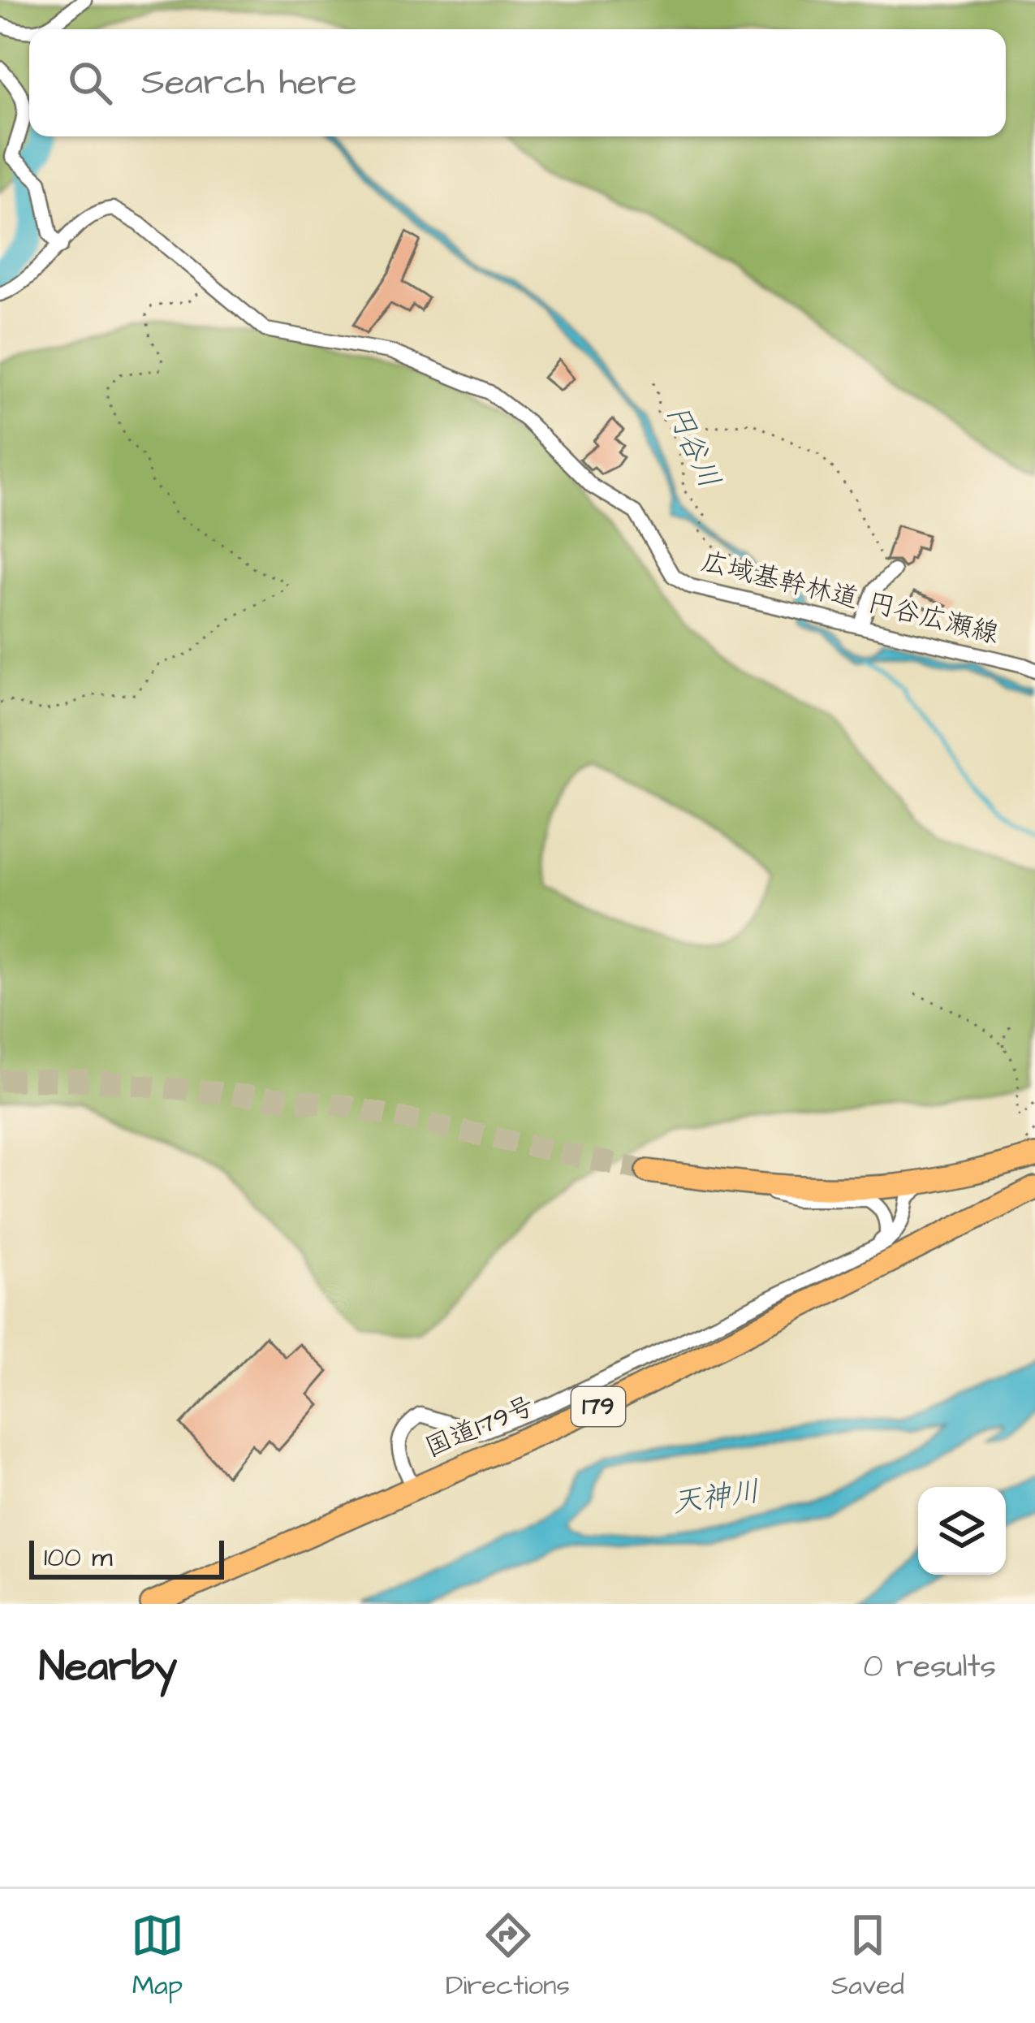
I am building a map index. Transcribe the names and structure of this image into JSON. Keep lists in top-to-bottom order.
{
  "streets": {
    "highway": ["179", "国道179号"],
    "street": ["広域基幹林道 円谷広瀬線"]
  },
  "water": ["円谷川", "天神川"],
  "scale_bar": "100 m",
  "page": {
    "search": "Search here",
    "scale": "100 m",
    "heading": ["Nearby", "0 results"],
    "nav": ["Map", "Directions", "Saved"]
  }
}
